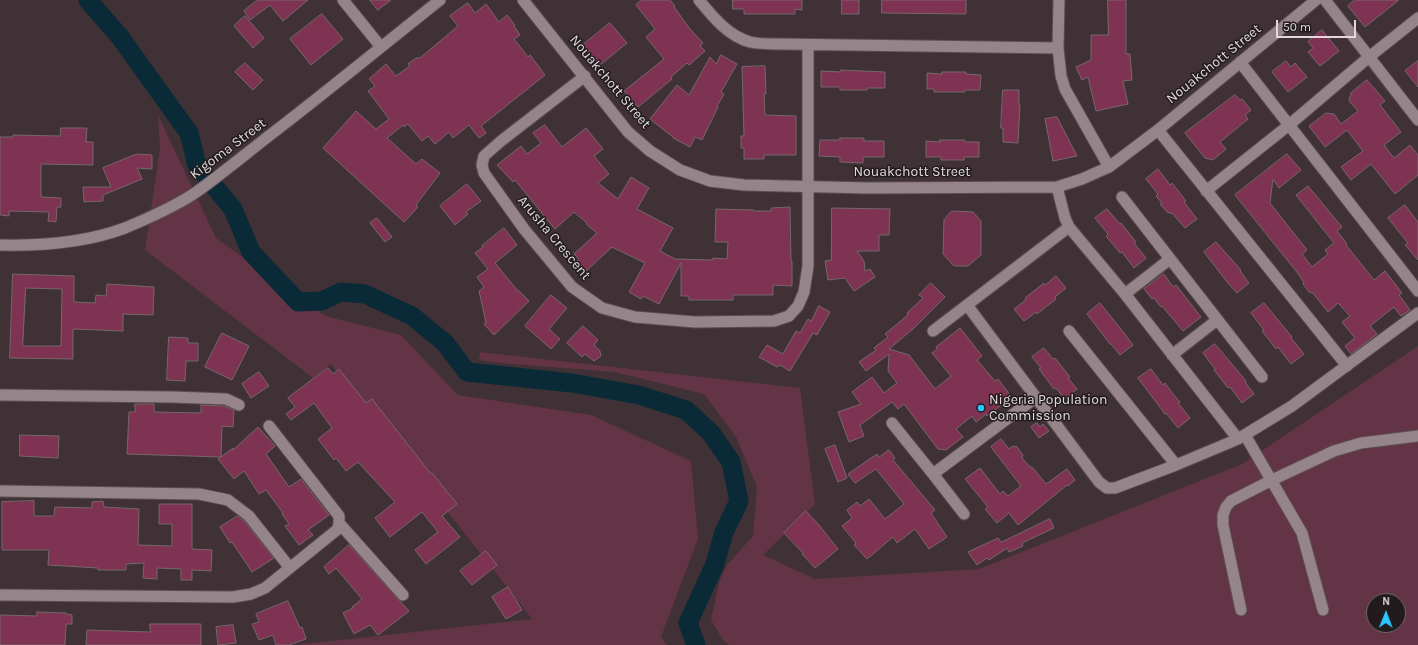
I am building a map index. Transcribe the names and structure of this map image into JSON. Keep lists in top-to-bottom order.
{
  "streets": {
    "street": ["Nouakchott Street", "Kigoma Street", "Arusha Crescent"]
  },
  "crossings": [
    ["Nouakchott Street", "Arusha Crescent"]
  ],
  "places": ["Nigeria Population Commission"],
  "scale_bar": "50 m",
  "north": "top"
}
